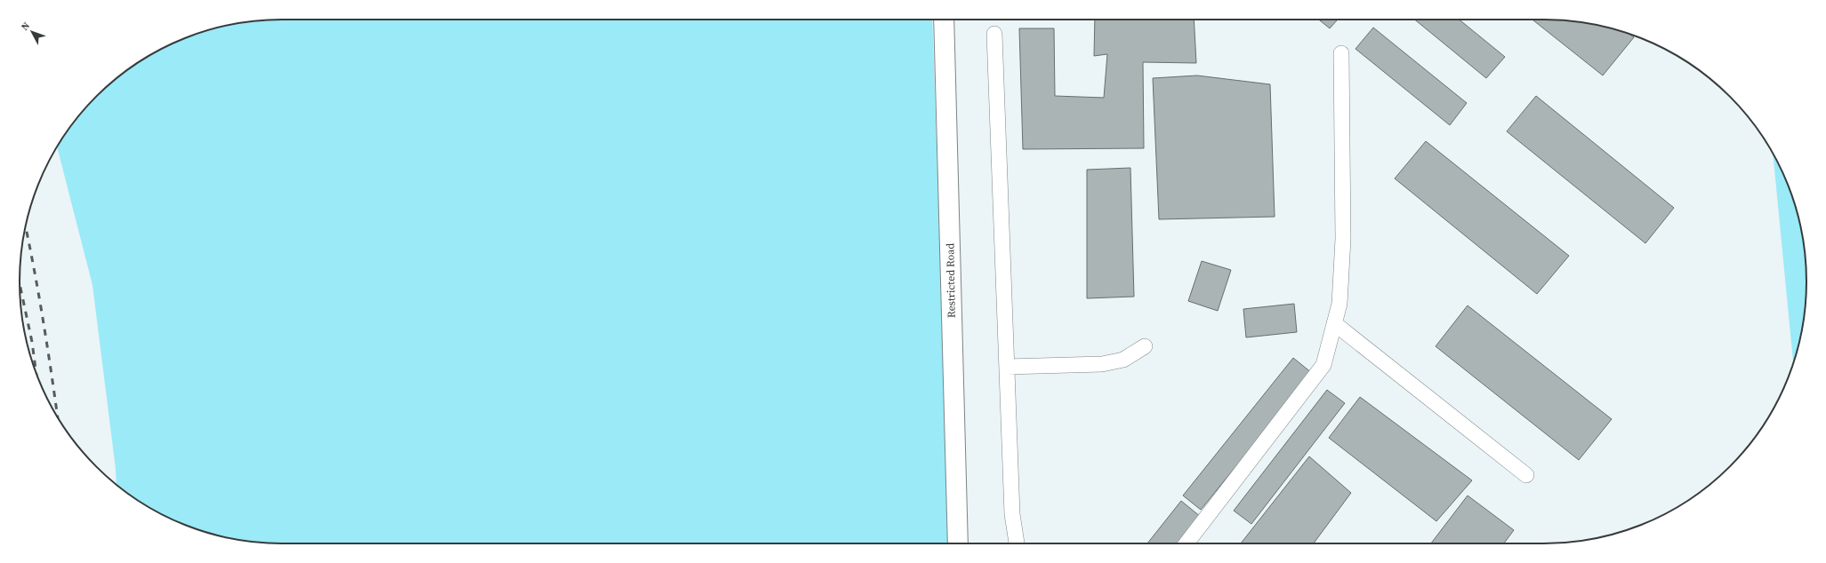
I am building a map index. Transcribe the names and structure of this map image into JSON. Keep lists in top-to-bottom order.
{
  "streets": {
    "street": ["Restricted Road"]
  },
  "north": "top left"
}
